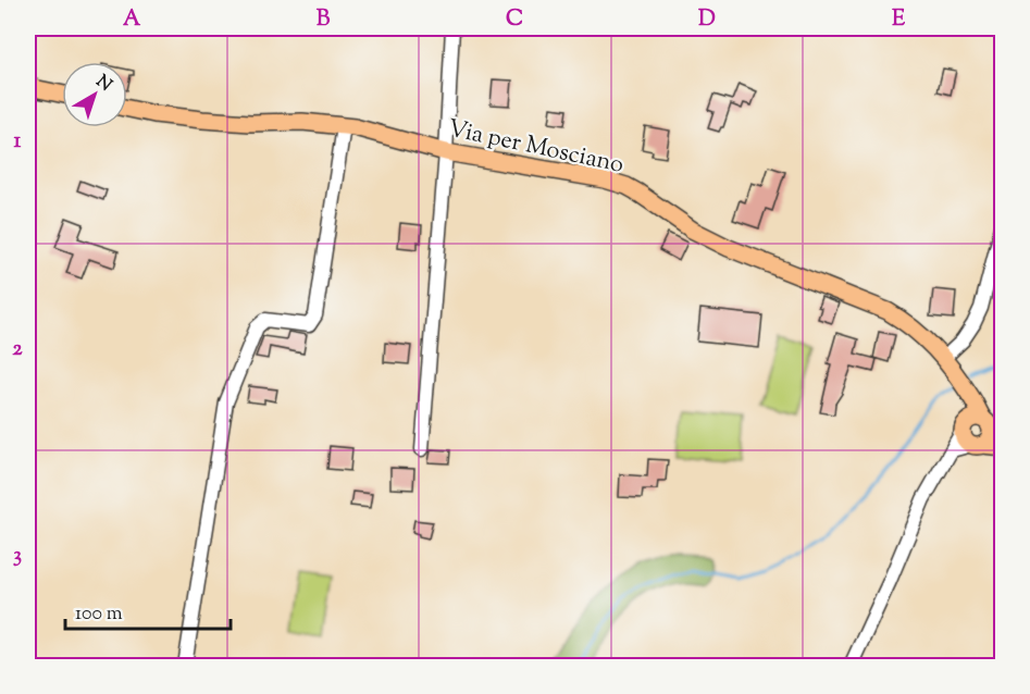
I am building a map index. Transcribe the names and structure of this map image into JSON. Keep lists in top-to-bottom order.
{
  "streets": {
    "main road": ["Via per Mosciano"]
  },
  "scale_bar": "100 m",
  "north": "top right",
  "grid": {
    "columns": [
      "A",
      "B",
      "C",
      "D",
      "E"
    ],
    "rows": ["1", "2", "3"]
  }
}
